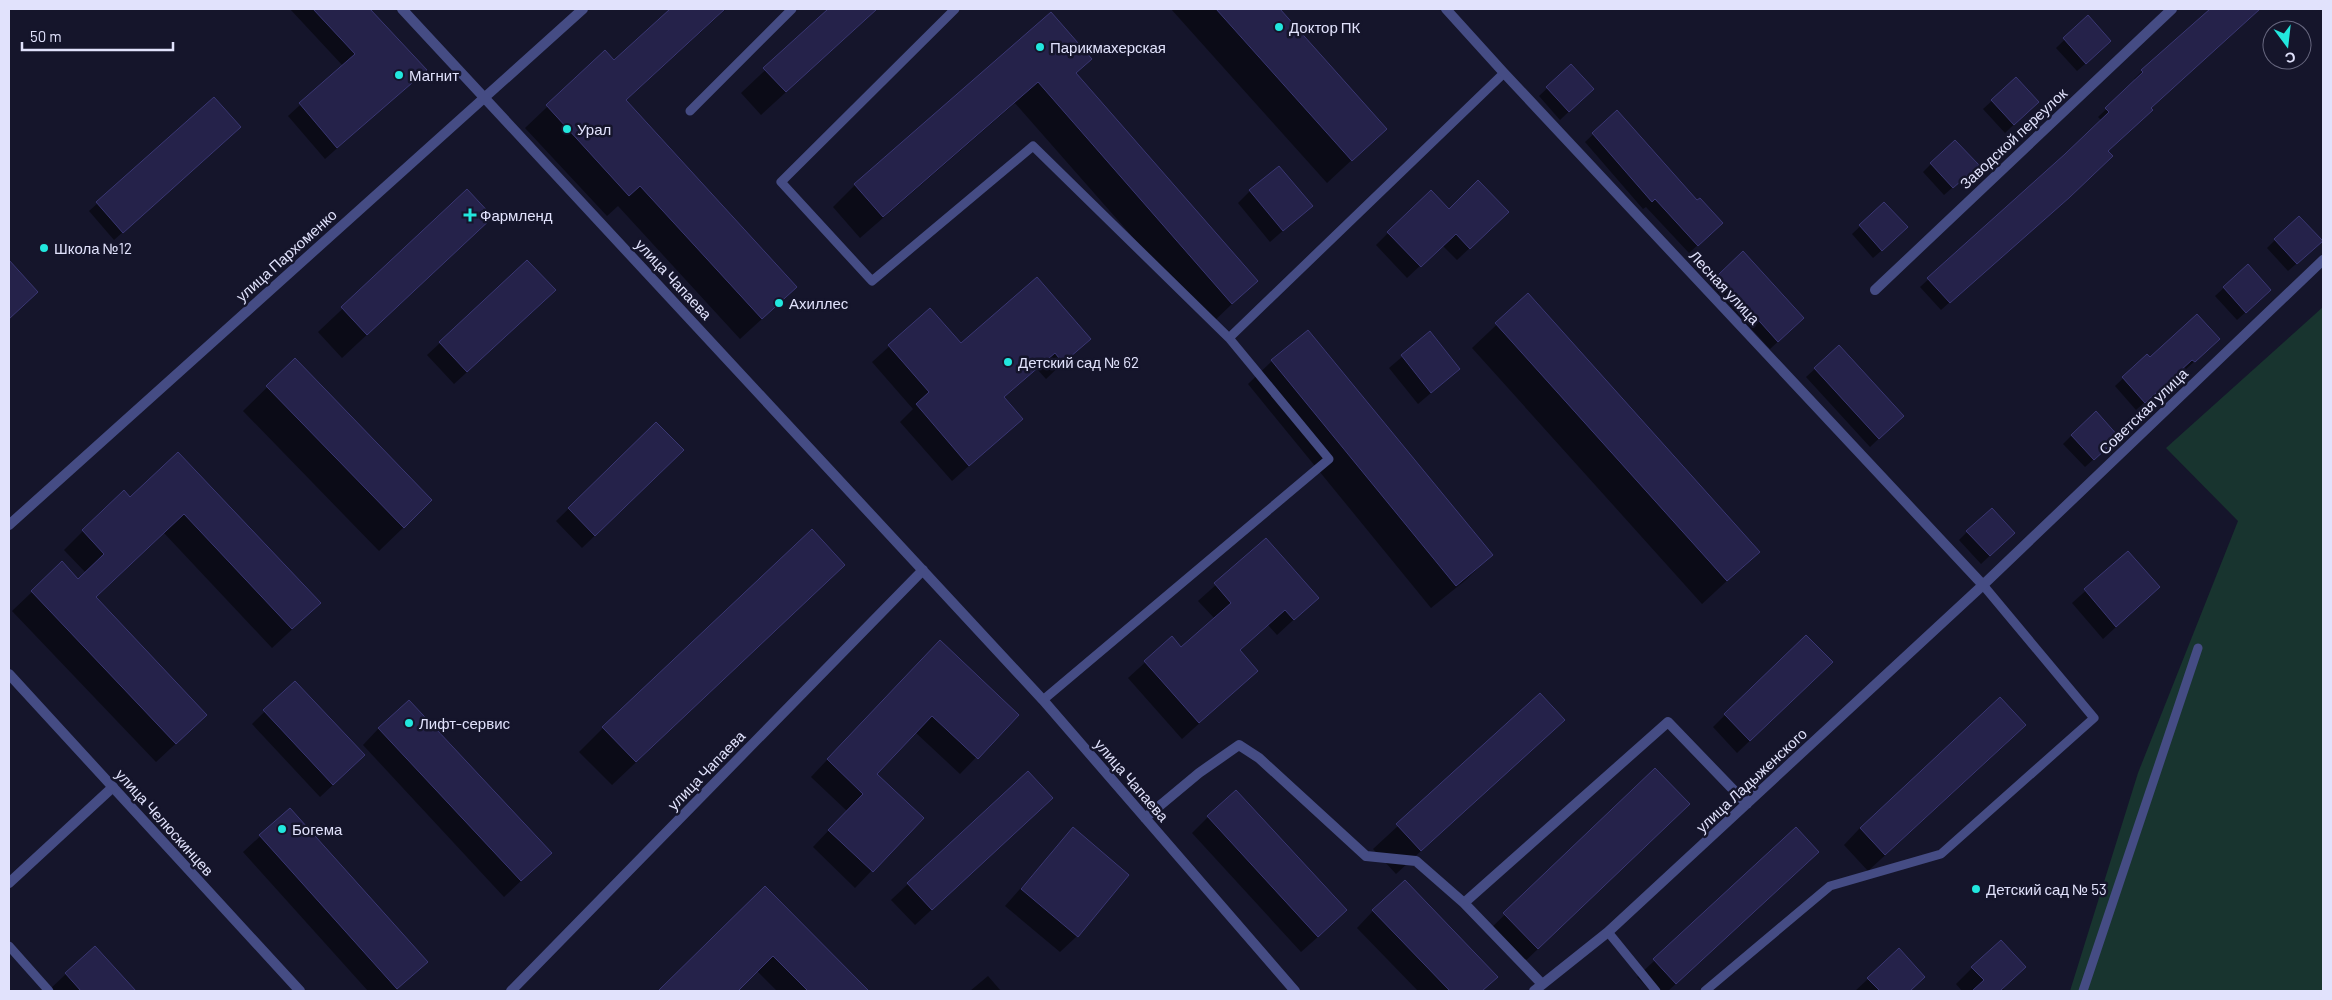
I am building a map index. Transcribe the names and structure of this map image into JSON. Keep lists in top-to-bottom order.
{
  "streets": {
    "street": [
      "Заводской переулок",
      "улица Пархоменко",
      "улица Чапаева",
      "Лесная улица",
      "Советская улица",
      "улица Ладыженского",
      "улица Челюскинцев"
    ]
  },
  "crossings": [
    ["улица Пархоменко", "улица Чапаева"],
    ["Лесная улица", "Советская улица"],
    ["Лесная улица", "улица Ладыженского"],
    ["Советская улица", "улица Ладыженского"]
  ],
  "places": {
    "other": [
      "Доктор ПК",
      "Парикмахерская",
      "Магнит",
      "Урал",
      "Школа №12",
      "Ахиллес",
      "Детский сад № 62",
      "Лифт-сервис",
      "Богема",
      "Детский сад № 53"
    ],
    "health": ["Фармленд"]
  },
  "scale_bar": "50 m",
  "north": "bottom"
}
